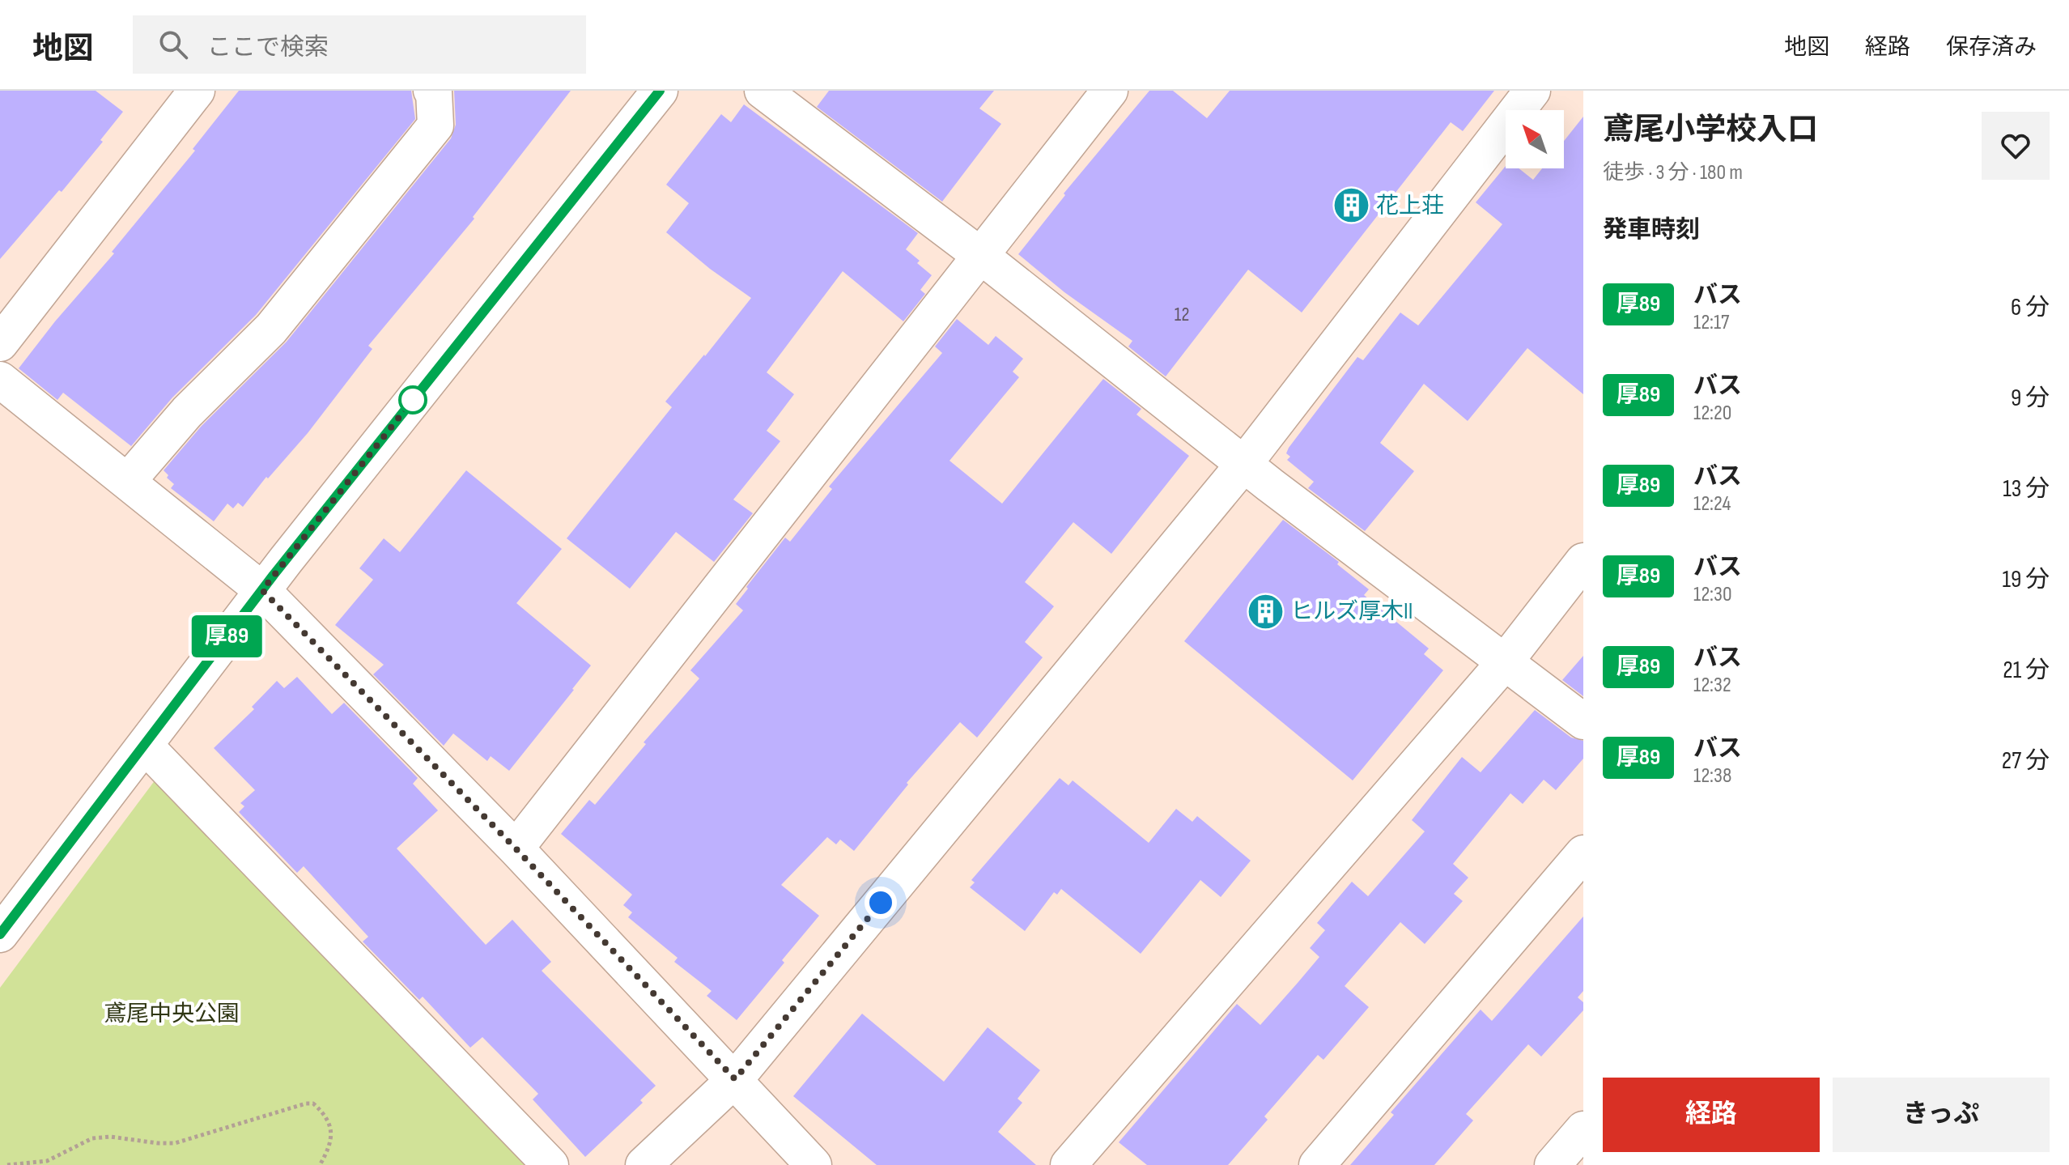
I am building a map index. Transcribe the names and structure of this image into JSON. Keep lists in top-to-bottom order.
{
  "parks": ["鳶尾中央公園"],
  "places": {
    "building": ["花上荘", "ヒルズ厚木II"]
  },
  "lines": ["bus line 厚89"],
  "house_numbers": ["12"],
  "north": "top left",
  "page": {
    "header": "地図",
    "search": "ここで検索",
    "nav": ["地図", "経路", "保存済み"],
    "on_map": "厚89",
    "heading": [
      ["鳶尾小学校入口", "徒歩 · 3 分 · 180 m"],
      "発車時刻"
    ],
    "list": [
      {
        "mark": "厚89",
        "name": "バス",
        "note": "12:17",
        "value": "6 分"
      },
      {
        "mark": "厚89",
        "name": "バス",
        "note": "12:20",
        "value": "9 分"
      },
      {
        "mark": "厚89",
        "name": "バス",
        "note": "12:24",
        "value": "13 分"
      },
      {
        "mark": "厚89",
        "name": "バス",
        "note": "12:30",
        "value": "19 分"
      },
      {
        "mark": "厚89",
        "name": "バス",
        "note": "12:32",
        "value": "21 分"
      },
      {
        "mark": "厚89",
        "name": "バス",
        "note": "12:38",
        "value": "27 分"
      }
    ],
    "buttons": ["経路", "きっぷ"]
  }
}
